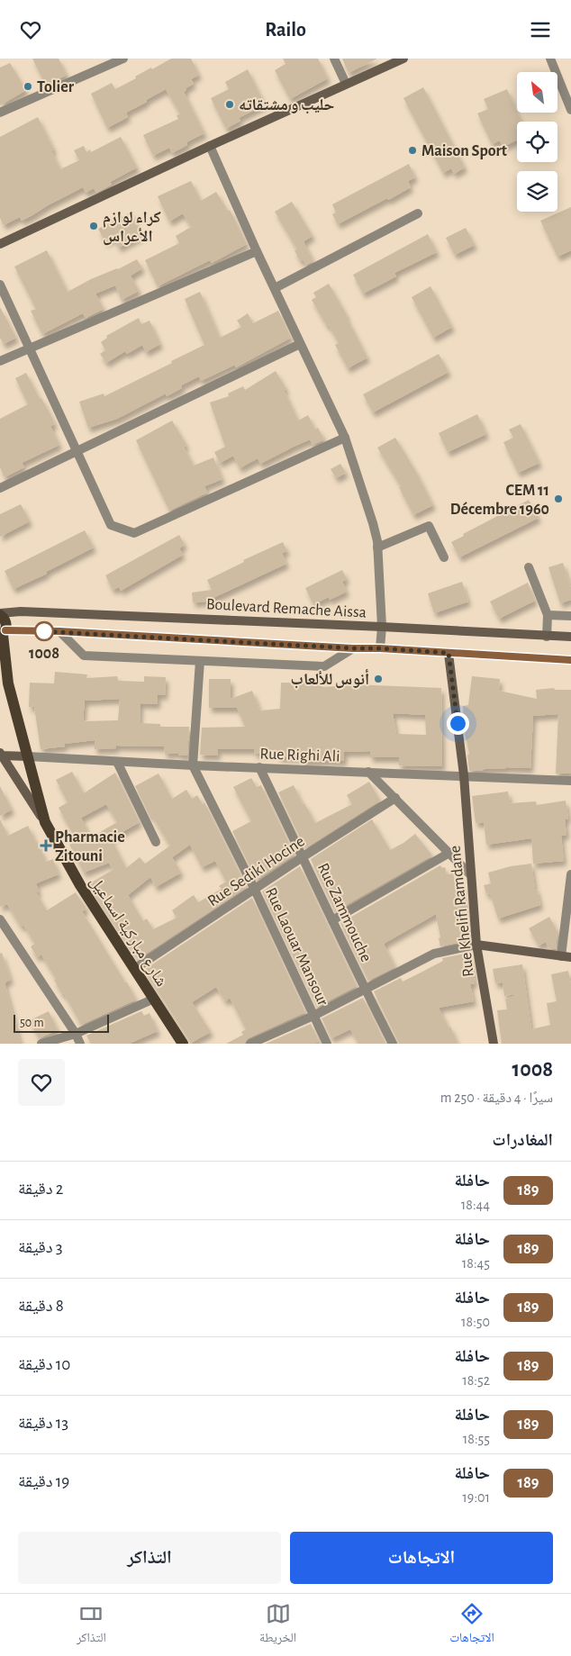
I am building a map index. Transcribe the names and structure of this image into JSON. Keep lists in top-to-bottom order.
{
  "streets": {
    "main road": ["Boulevard Remache Aissa", "Rue Khelifi Ramdane", "شارع مباركية اسماعيل"],
    "street": [
      "Rue Righi Ali",
      "Rue Sediki Hocine",
      "Rue Zammouche",
      "Rue Laouar Mansour"
    ]
  },
  "crossings": [
    ["Rue Righi Ali", "Rue Khelifi Ramdane"],
    ["Rue Righi Ali", "Rue Zammouche"],
    ["Rue Righi Ali", "شارع مباركية اسماعيل"],
    ["Rue Righi Ali", "Rue Laouar Mansour"],
    ["Rue Sediki Hocine", "Rue Zammouche"],
    ["Rue Sediki Hocine", "شارع مباركية اسماعيل"],
    ["Rue Sediki Hocine", "Rue Laouar Mansour"]
  ],
  "places": {
    "other": [
      "Tolier",
      "حليب و مشتقاته",
      "Maison Sport",
      "كراء لوازم الأعراس",
      "CEM 11 Décembre 1960",
      "1008",
      "أنوس للألعاب"
    ],
    "health": ["Pharmacie Zitouni"]
  },
  "lines": ["bus line 189"],
  "scale_bar": "50 m",
  "north": "top left",
  "page": {
    "header": "Railo",
    "scale": "50 m",
    "heading": [
      ["1008", "سيرًا · 4 دقيقة · 250 m"],
      "المغادرات"
    ],
    "list": [
      {
        "mark": "189",
        "name": "حافلة",
        "note": "18:44",
        "value": "2 دقيقة"
      },
      {
        "mark": "189",
        "name": "حافلة",
        "note": "18:45",
        "value": "3 دقيقة"
      },
      {
        "mark": "189",
        "name": "حافلة",
        "note": "18:50",
        "value": "8 دقيقة"
      },
      {
        "mark": "189",
        "name": "حافلة",
        "note": "18:52",
        "value": "10 دقيقة"
      },
      {
        "mark": "189",
        "name": "حافلة",
        "note": "18:55",
        "value": "13 دقيقة"
      },
      {
        "mark": "189",
        "name": "حافلة",
        "note": "19:01",
        "value": "19 دقيقة"
      }
    ],
    "buttons": ["الاتجاهات", "التذاكر"],
    "tabs": ["الاتجاهات", "الخريطة", "التذاكر"]
  }
}
